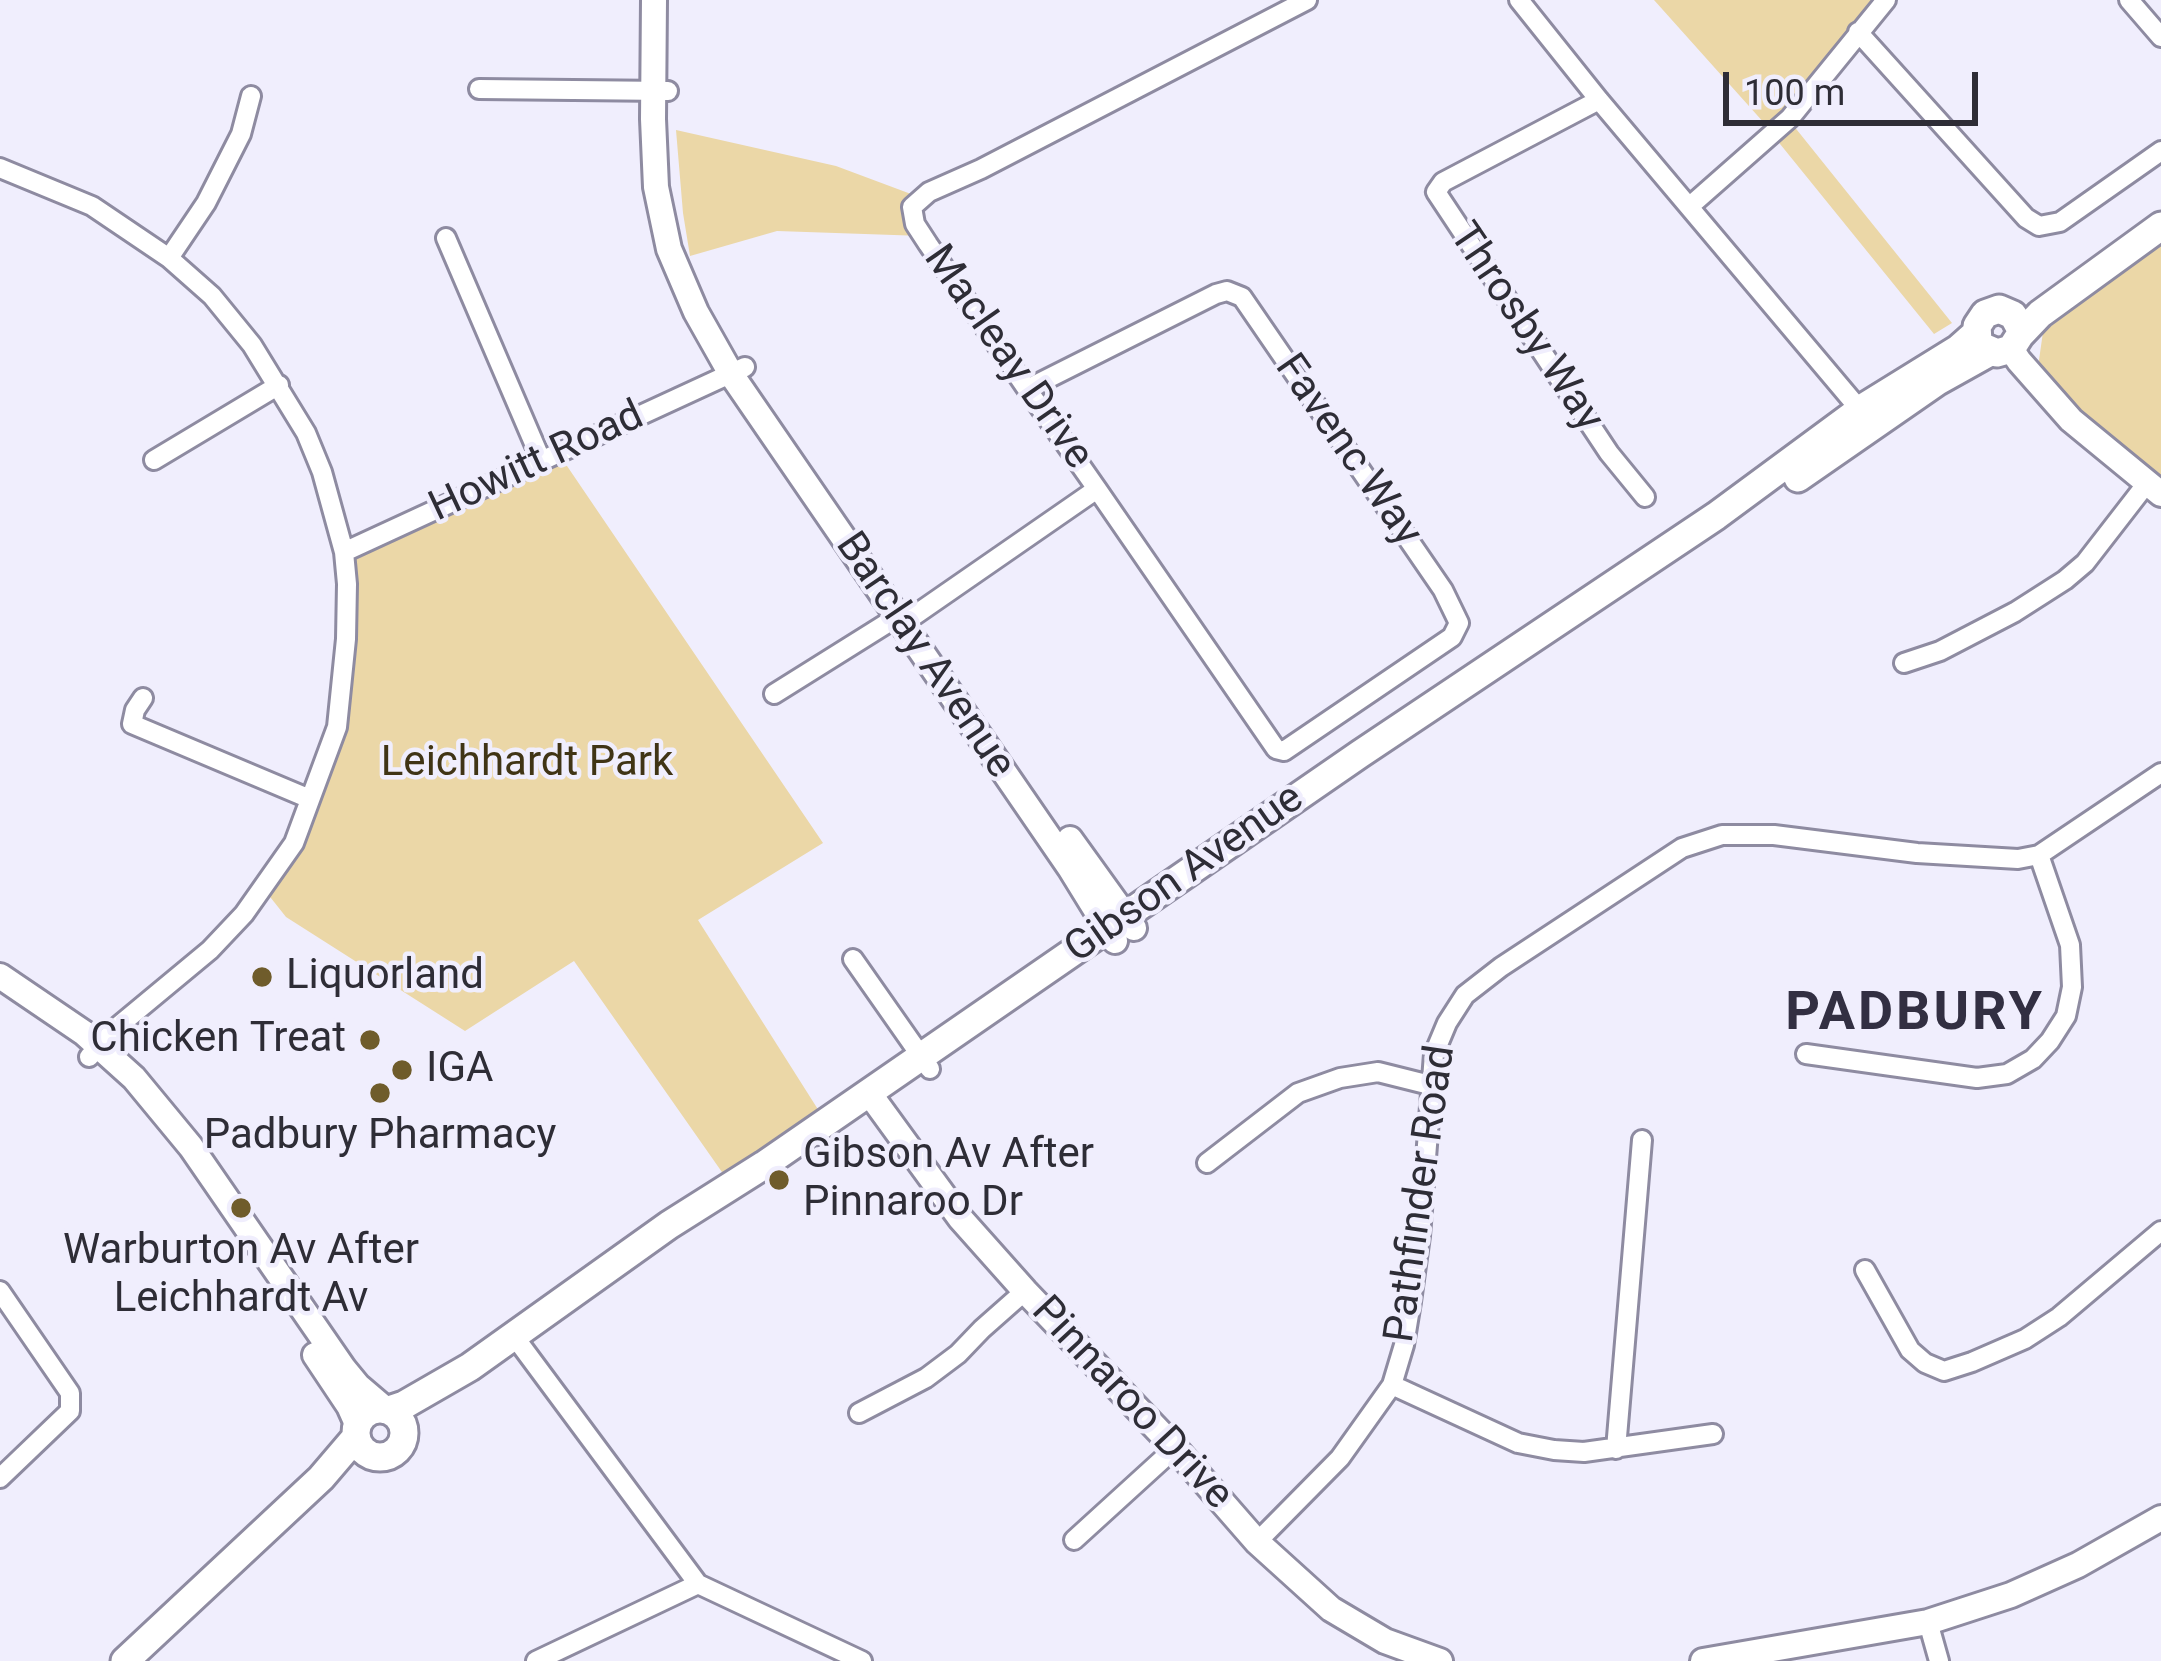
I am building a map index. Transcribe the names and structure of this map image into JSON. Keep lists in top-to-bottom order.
{
  "streets": {
    "main road": ["Gibson Avenue"],
    "street": [
      "Throsby Way",
      "Macleay Drive",
      "Favenc Way",
      "Howitt Road",
      "Barclay Avenue",
      "Pathfinder Road",
      "Pinnaroo Drive"
    ]
  },
  "crossings": [
    ["Macleay Drive", "Favenc Way"],
    ["Howitt Road", "Barclay Avenue"],
    ["Barclay Avenue", "Gibson Avenue"],
    ["Gibson Avenue", "Pinnaroo Drive"],
    ["Pathfinder Road", "Pinnaroo Drive"]
  ],
  "districts": ["PADBURY"],
  "parks": ["Leichhardt Park"],
  "places": [
    "Liquorland",
    "Chicken Treat",
    "IGA",
    "Padbury Pharmacy",
    "Gibson Av After Pinnaroo Dr",
    "Warburton Av After Leichhardt Av"
  ],
  "scale_bar": "100 m"
}
